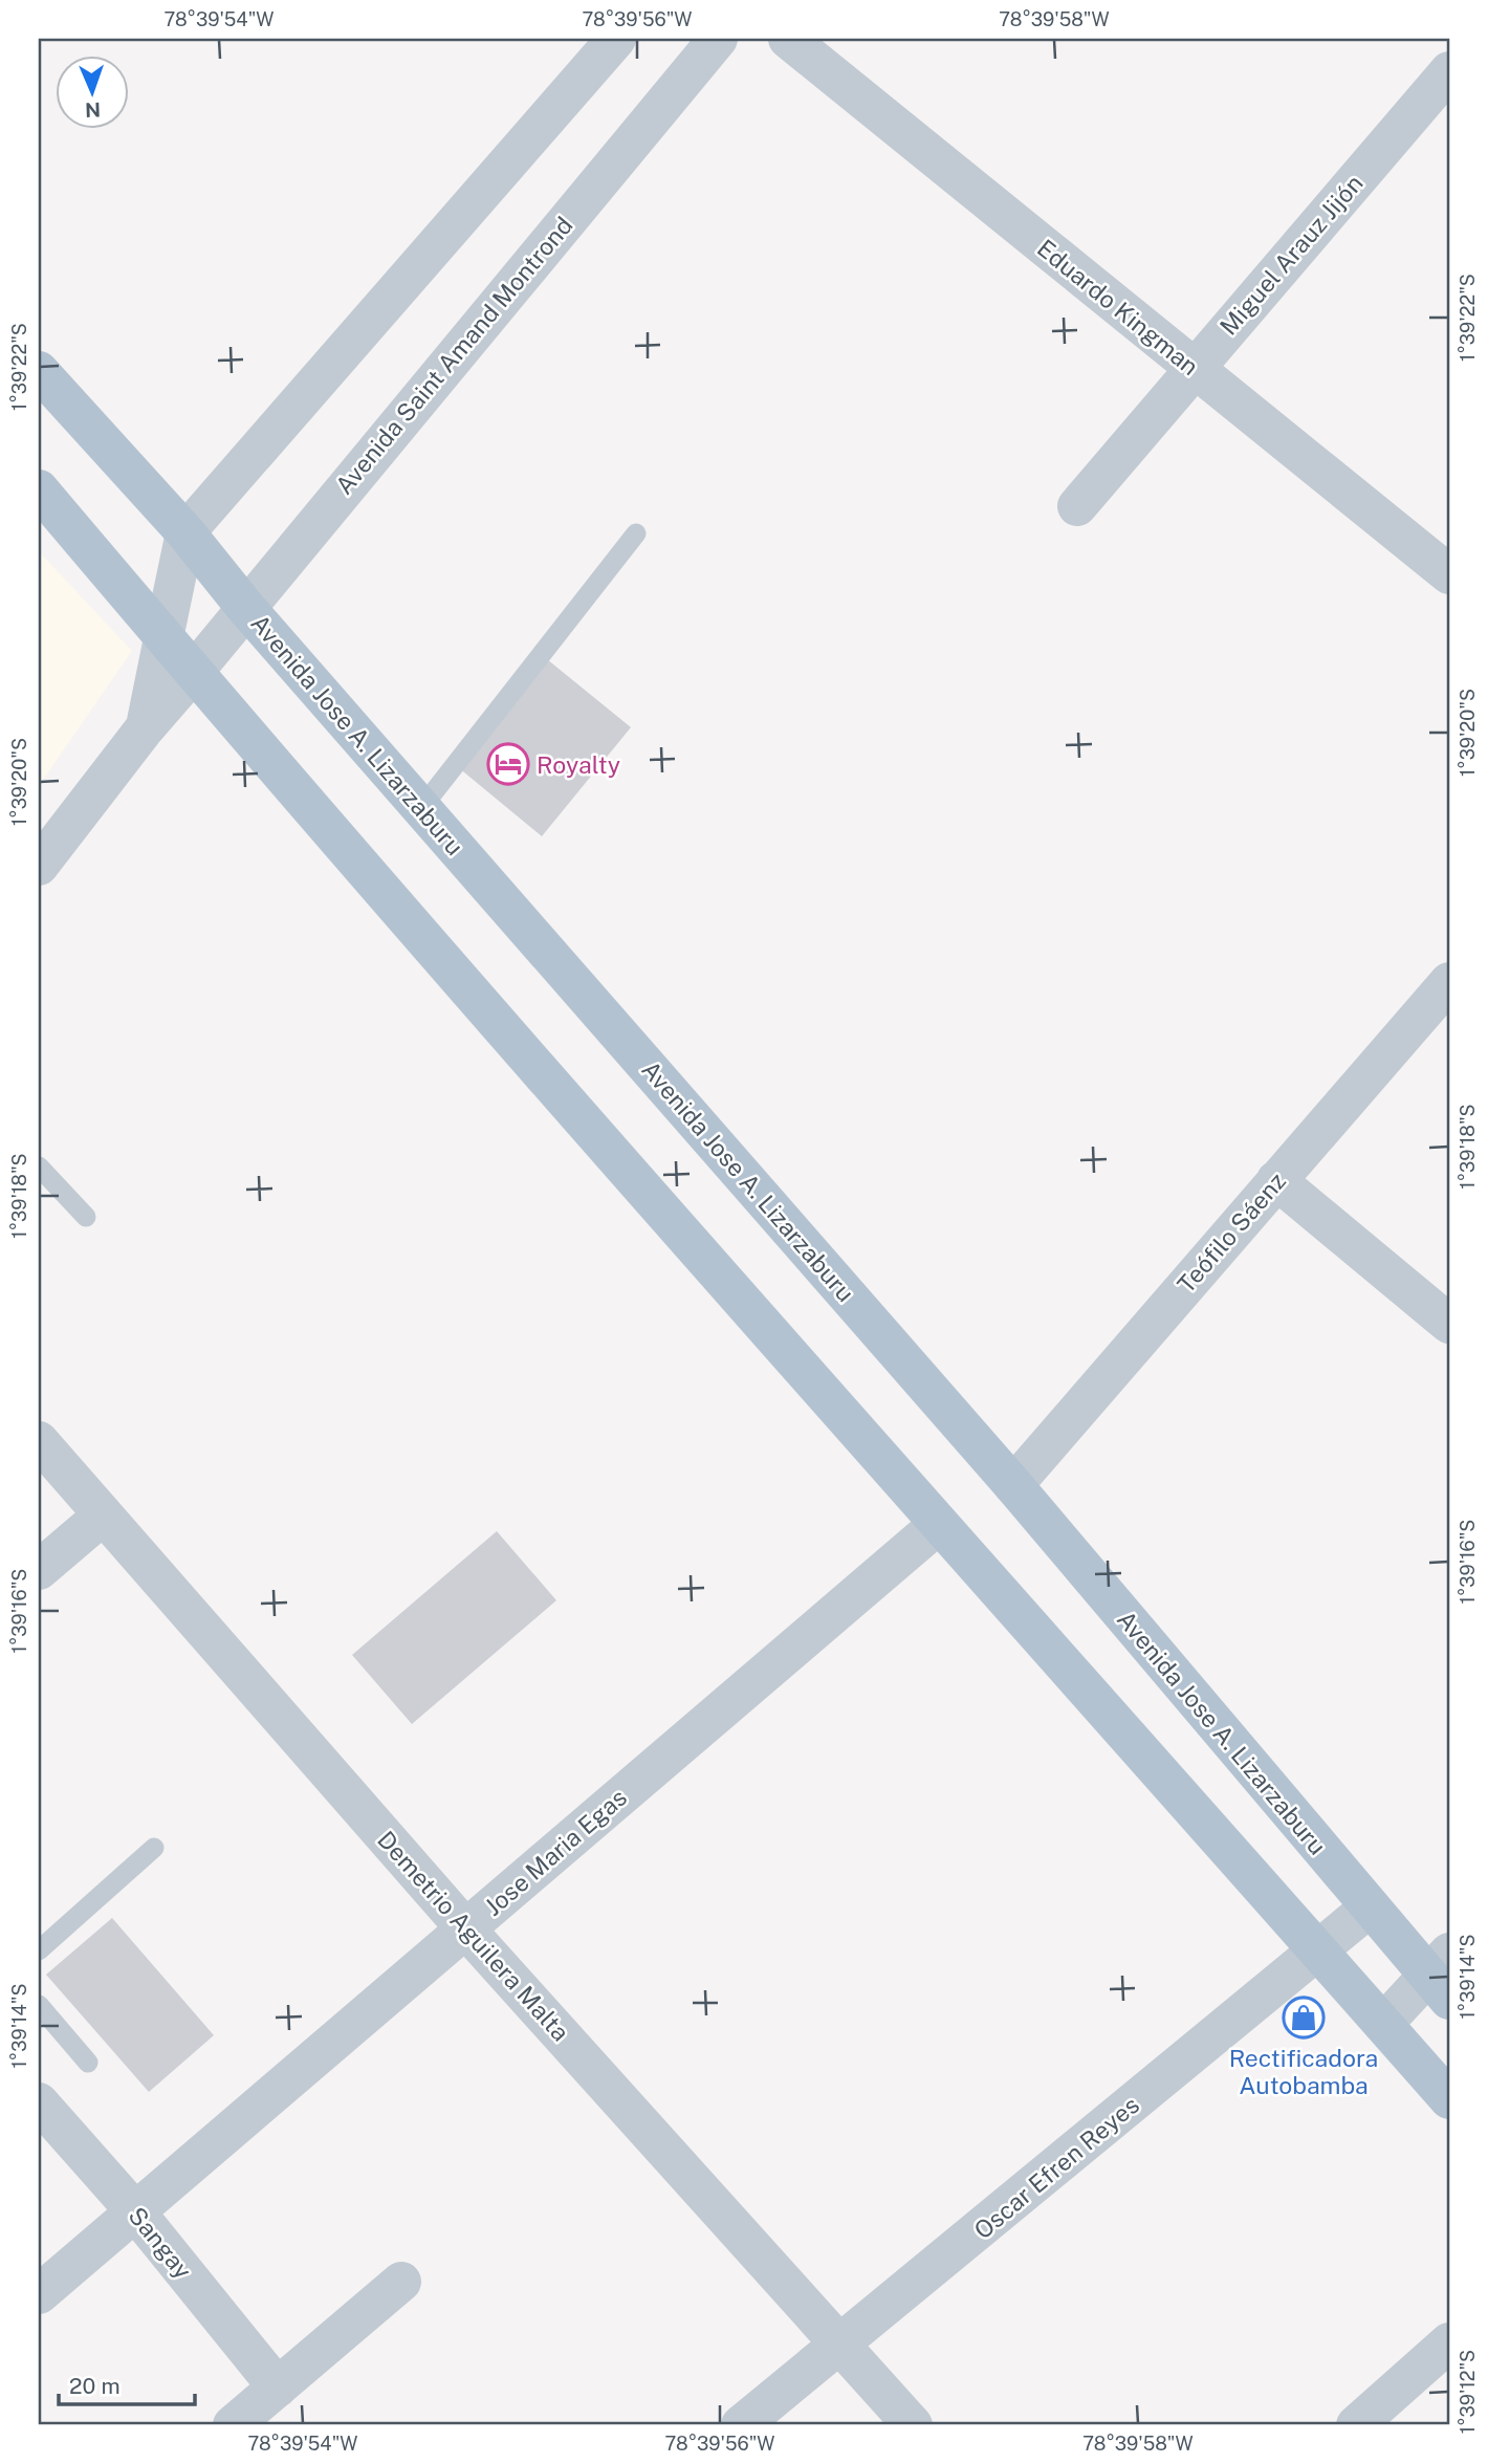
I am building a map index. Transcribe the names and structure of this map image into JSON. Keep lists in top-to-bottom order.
{
  "streets": {
    "main road": ["Avenida Jose A. Lizarzaburu"],
    "street": [
      "Miguel Arauz Jijón",
      "Eduardo Kingman",
      "Avenida Saint Amand Montrond",
      "Teófilo Sáenz",
      "Jose Maria Egas",
      "Demetrio Aguilera Malta",
      "Oscar Efren Reyes",
      "Sangay"
    ]
  },
  "crossings": [
    ["Miguel Arauz Jijón", "Eduardo Kingman"],
    ["Avenida Saint Amand Montrond", "Avenida Jose A. Lizarzaburu"],
    ["Avenida Jose A. Lizarzaburu", "Teófilo Sáenz"],
    ["Avenida Jose A. Lizarzaburu", "Oscar Efren Reyes"],
    ["Jose Maria Egas", "Demetrio Aguilera Malta"],
    ["Jose Maria Egas", "Sangay"],
    ["Demetrio Aguilera Malta", "Oscar Efren Reyes"]
  ],
  "places": {
    "hotel": ["Royalty"],
    "shop": ["Rectificadora Autobamba"]
  },
  "scale_bar": "20 m",
  "north": "bottom",
  "coordinates": [
    "78°39'54\"W",
    "78°39'56\"W",
    "78°39'58\"W",
    "1°39'22\"S",
    "1°39'20\"S",
    "1°39'18\"S",
    "1°39'16\"S",
    "1°39'14\"S",
    "1°39'12\"S"
  ]
}
